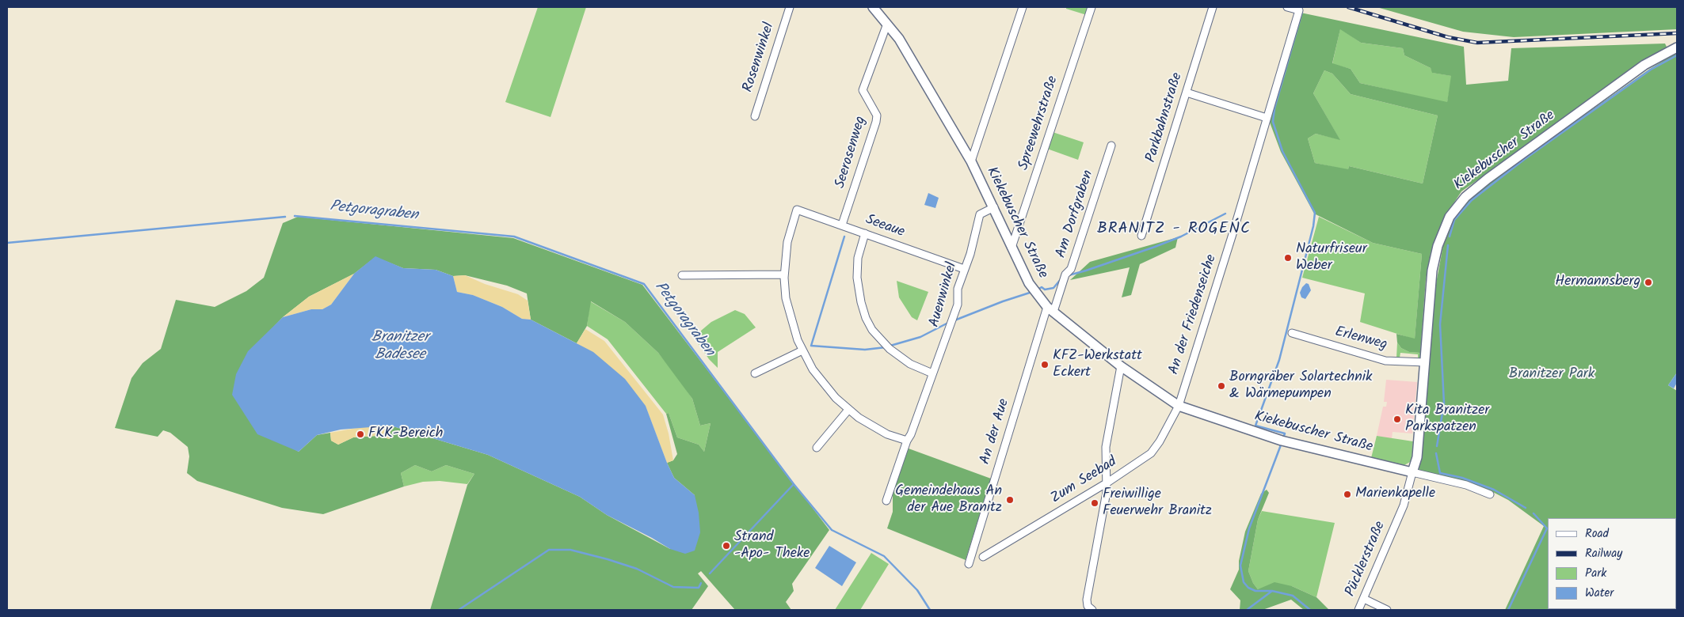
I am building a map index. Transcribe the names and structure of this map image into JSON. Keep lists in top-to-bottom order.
{
  "streets": {
    "street": [
      "Rosenwinkel",
      "Parkbahnstraße",
      "Spreewehrstraße",
      "Kiekebuscher Straße",
      "Seerosenweg",
      "Am Dorfgraben",
      "Seeaue",
      "Auenwinkel",
      "An der Friedenseiche",
      "Erlenweg",
      "An der Aue",
      "Zum Seebad",
      "Pücklerstraße"
    ]
  },
  "crossings": [
    ["Spreewehrstraße", "Kiekebuscher Straße"],
    ["Kiekebuscher Straße", "Seerosenweg"],
    ["Kiekebuscher Straße", "Am Dorfgraben"],
    ["Kiekebuscher Straße", "Auenwinkel"],
    ["Kiekebuscher Straße", "An der Friedenseiche"],
    ["Kiekebuscher Straße", "Erlenweg"],
    ["Kiekebuscher Straße", "An der Aue"],
    ["Kiekebuscher Straße", "Zum Seebad"],
    ["Kiekebuscher Straße", "Pücklerstraße"],
    ["Seerosenweg", "Seeaue"],
    ["Am Dorfgraben", "An der Aue"],
    ["Seeaue", "Auenwinkel"],
    ["An der Friedenseiche", "Zum Seebad"]
  ],
  "districts": ["BRANITZ - ROGEŃC"],
  "water": ["Petgoragraben", "Branitzer Badesee"],
  "parks": ["Branitzer Park"],
  "places": [
    "Naturfriseur Weber",
    "Hermannsberg",
    "KFZ-Werkstatt Eckert",
    "Borngräber Solartechnik & Wärmepumpen",
    "Kita Branitzer Parkspatzen",
    "FKK-Bereich",
    "Marienkapelle",
    "Gemeindehaus An der Aue Branitz",
    "Freiwillige Feuerwehr Branitz",
    "Strand -Apo- Theke"
  ],
  "legend": [
    "Road",
    "Railway",
    "Park",
    "Water"
  ]
}
